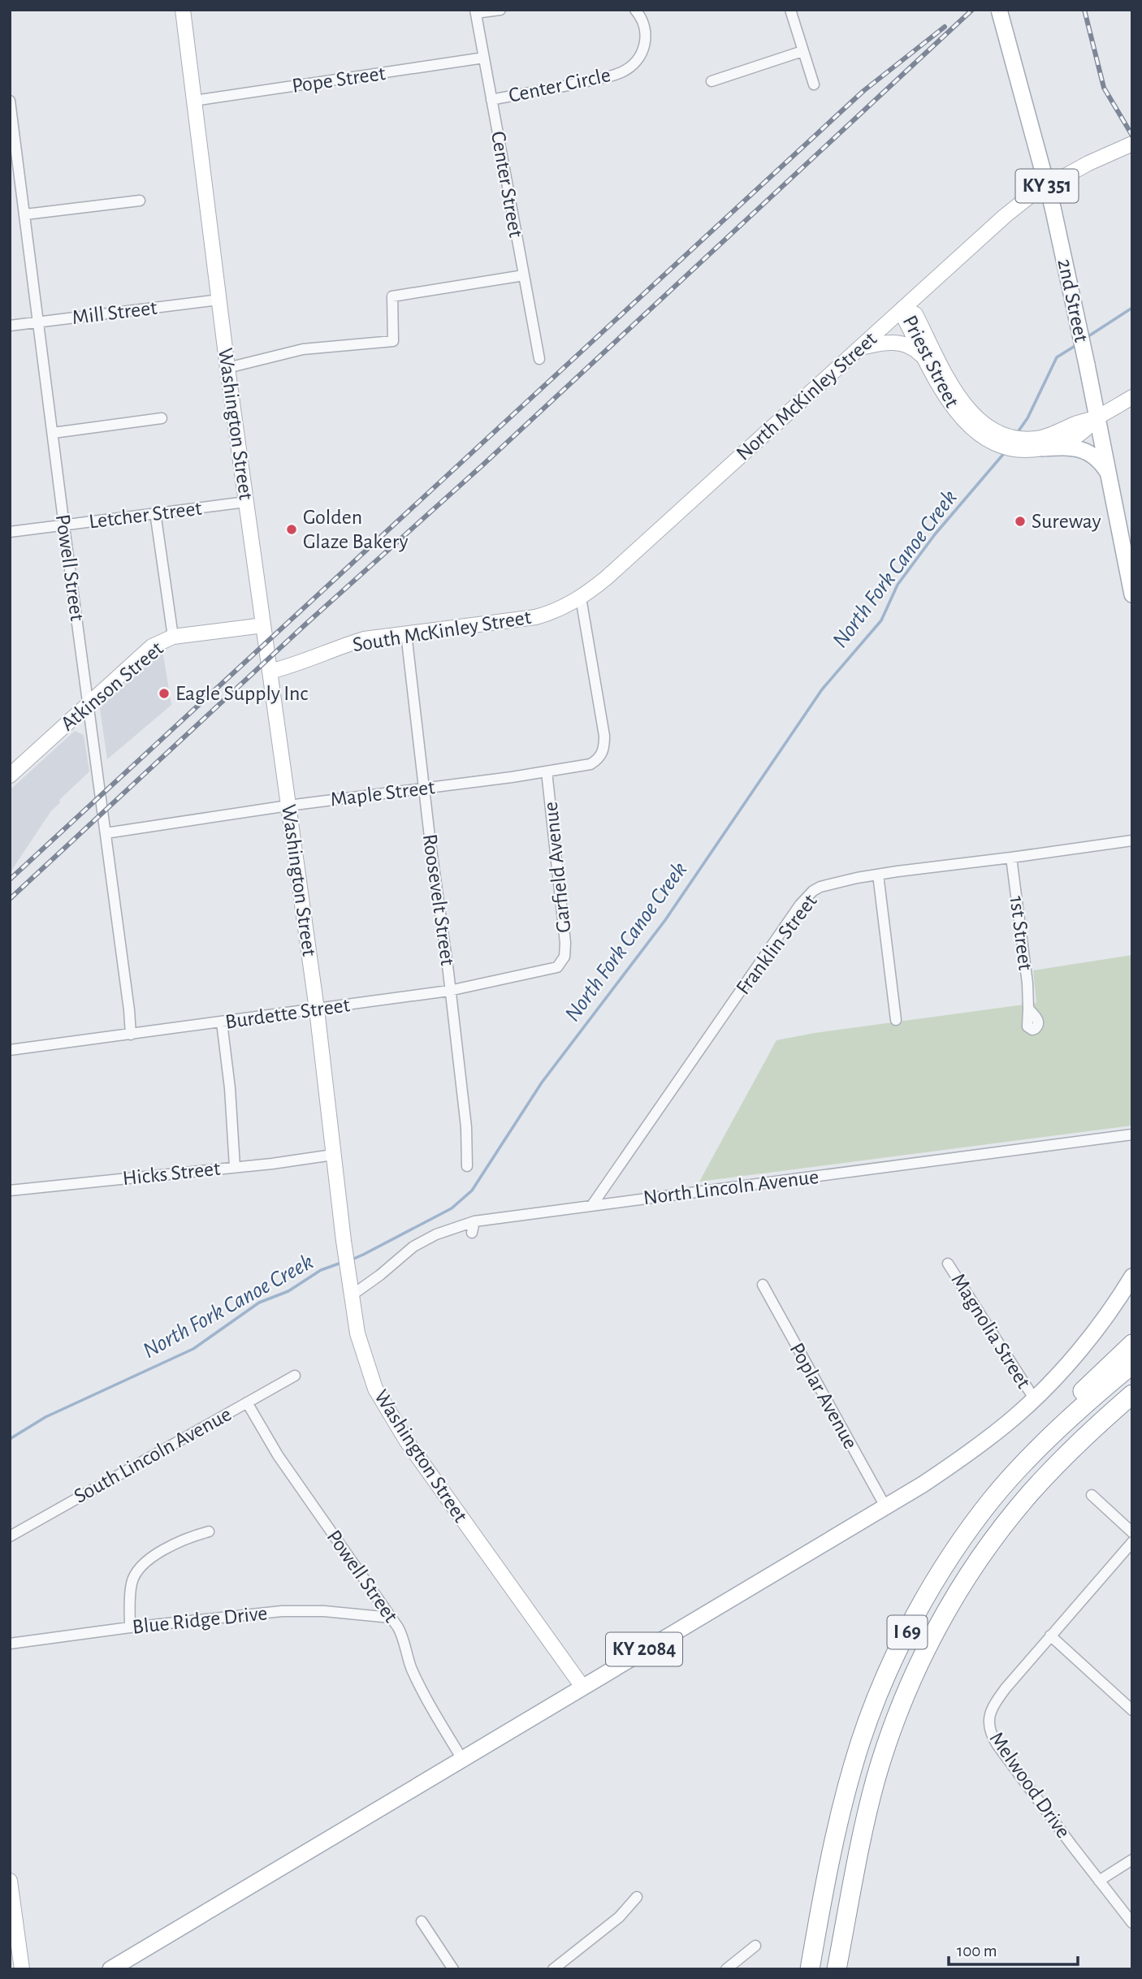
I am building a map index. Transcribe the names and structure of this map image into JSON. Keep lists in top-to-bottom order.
{
  "streets": {
    "highway": ["I 69"],
    "main road": ["KY 351", "2nd Street", "KY 2084"],
    "street": [
      "Pope Street",
      "Center Circle",
      "Center Street",
      "Mill Street",
      "Priest Street",
      "North McKinley Street",
      "Washington Street",
      "Letcher Street",
      "Powell Street",
      "South McKinley Street",
      "Atkinson Street",
      "Maple Street",
      "Garfield Avenue",
      "Roosevelt Street",
      "1st Street",
      "Franklin Street",
      "Burdette Street",
      "Hicks Street",
      "North Lincoln Avenue",
      "Magnolia Street",
      "Poplar Avenue",
      "South Lincoln Avenue",
      "Blue Ridge Drive",
      "Melwood Drive"
    ]
  },
  "crossings": [
    ["Pope Street", "Center Street"],
    ["Pope Street", "Washington Street"],
    ["Center Circle", "Center Street"],
    ["2nd Street", "Priest Street"],
    ["Mill Street", "Washington Street"],
    ["Mill Street", "Powell Street"],
    ["Priest Street", "North McKinley Street"],
    ["North McKinley Street", "South McKinley Street"],
    ["North McKinley Street", "Maple Street"],
    ["Washington Street", "Letcher Street"],
    ["Washington Street", "South McKinley Street"],
    ["Washington Street", "Atkinson Street"],
    ["Washington Street", "Maple Street"],
    ["Washington Street", "Burdette Street"],
    ["Washington Street", "Hicks Street"],
    ["Washington Street", "North Lincoln Avenue"],
    ["Washington Street", "KY 2084"],
    ["Letcher Street", "Powell Street"],
    ["Powell Street", "Atkinson Street"],
    ["Powell Street", "Maple Street"],
    ["Powell Street", "Burdette Street"],
    ["Powell Street", "South Lincoln Avenue"],
    ["Powell Street", "Blue Ridge Drive"],
    ["Powell Street", "KY 2084"],
    ["South McKinley Street", "Maple Street"],
    ["South McKinley Street", "Roosevelt Street"],
    ["Maple Street", "Garfield Avenue"],
    ["Maple Street", "Roosevelt Street"],
    ["Garfield Avenue", "Burdette Street"],
    ["Roosevelt Street", "Burdette Street"],
    ["1st Street", "Franklin Street"],
    ["Franklin Street", "North Lincoln Avenue"],
    ["Magnolia Street", "KY 2084"],
    ["Poplar Avenue", "KY 2084"]
  ],
  "water": ["North Fork Canoe Creek"],
  "places": ["Sureway", "Golden Glaze Bakery", "Eagle Supply Inc"],
  "scale_bar": "100 m"
}
